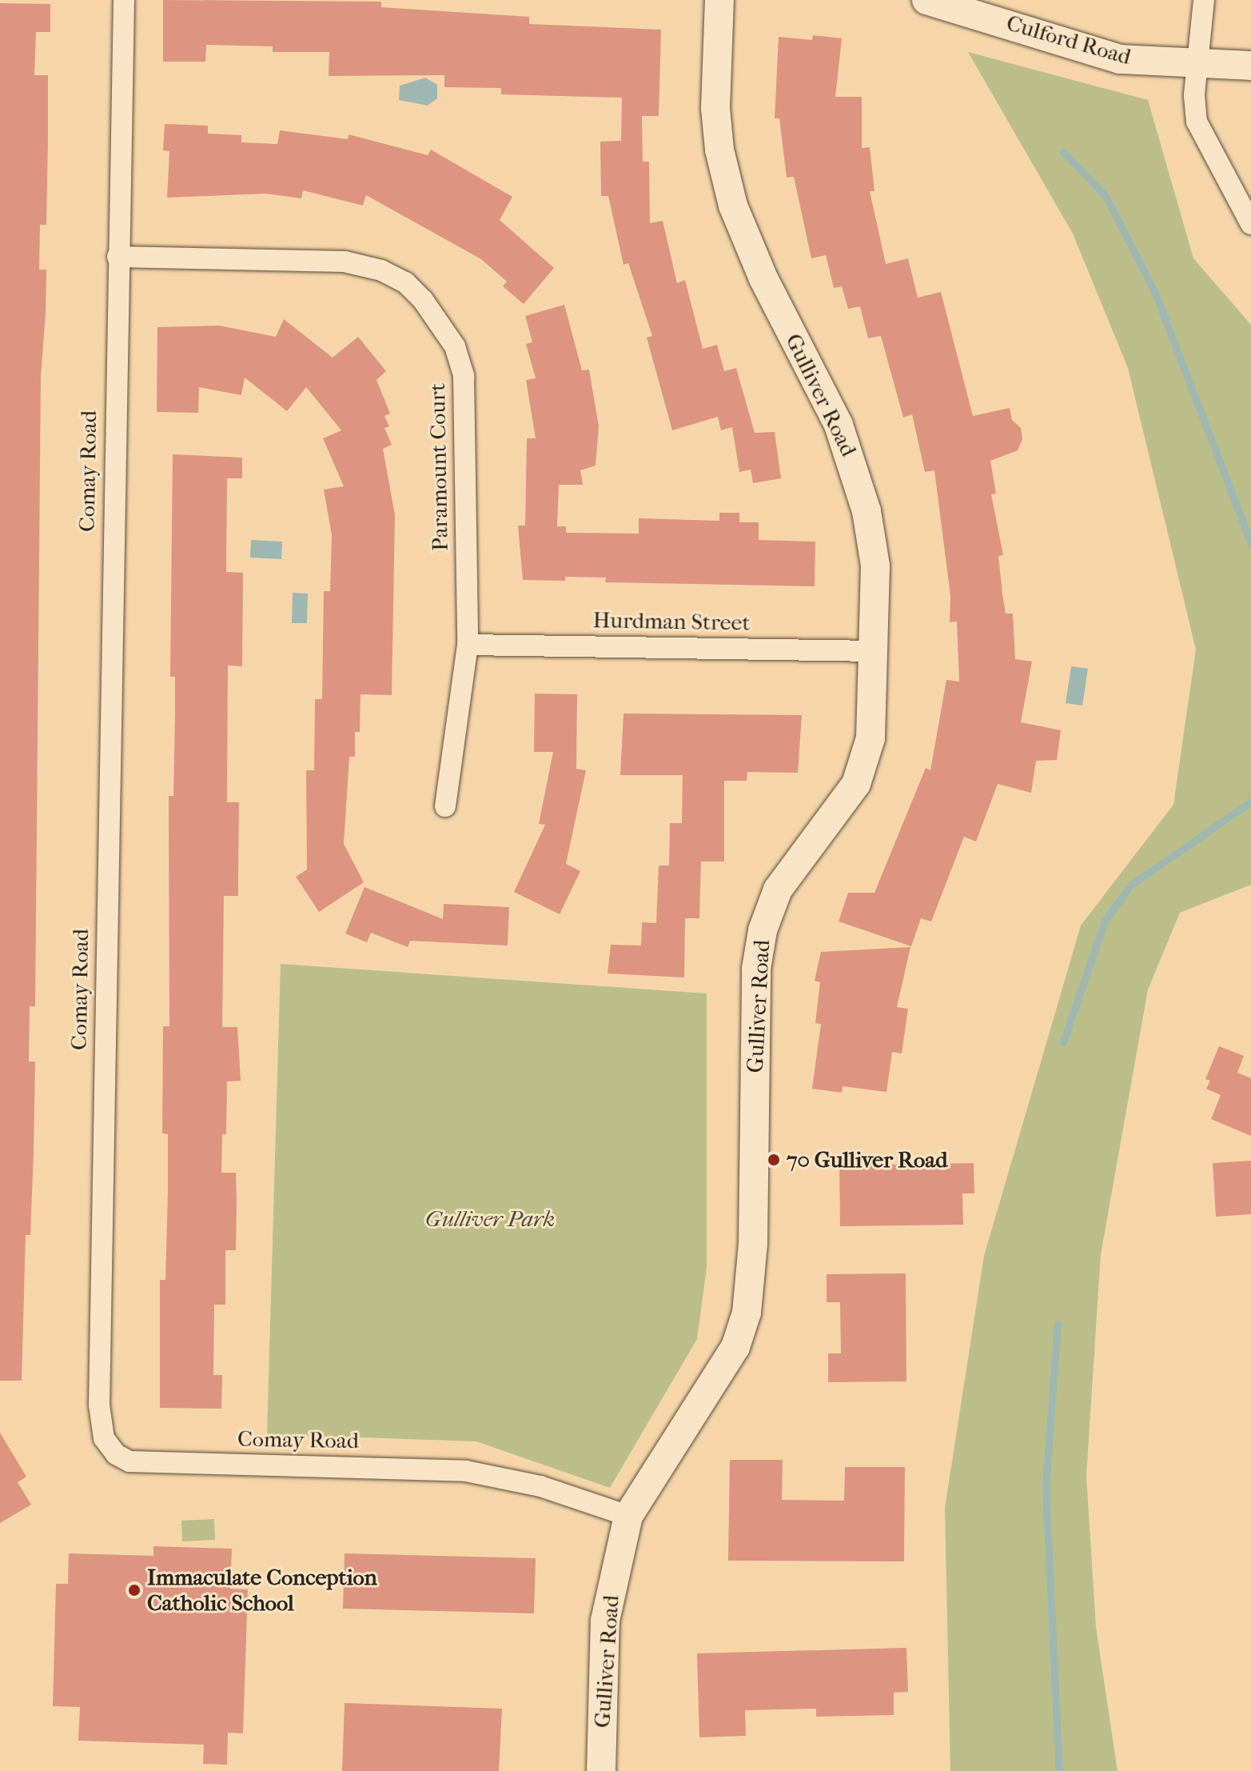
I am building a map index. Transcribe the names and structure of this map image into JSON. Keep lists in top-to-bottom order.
{
  "streets": {
    "street": [
      "Culford Road",
      "Gulliver Road",
      "Paramount Court",
      "Comay Road",
      "Hurdman Street"
    ]
  },
  "crossings": [
    ["Gulliver Road", "Comay Road"],
    ["Gulliver Road", "Hurdman Street"],
    ["Paramount Court", "Comay Road"],
    ["Paramount Court", "Hurdman Street"]
  ],
  "parks": ["Gulliver Park"],
  "places": ["70 Gulliver Road", "Immaculate Conception Catholic School"]
}
